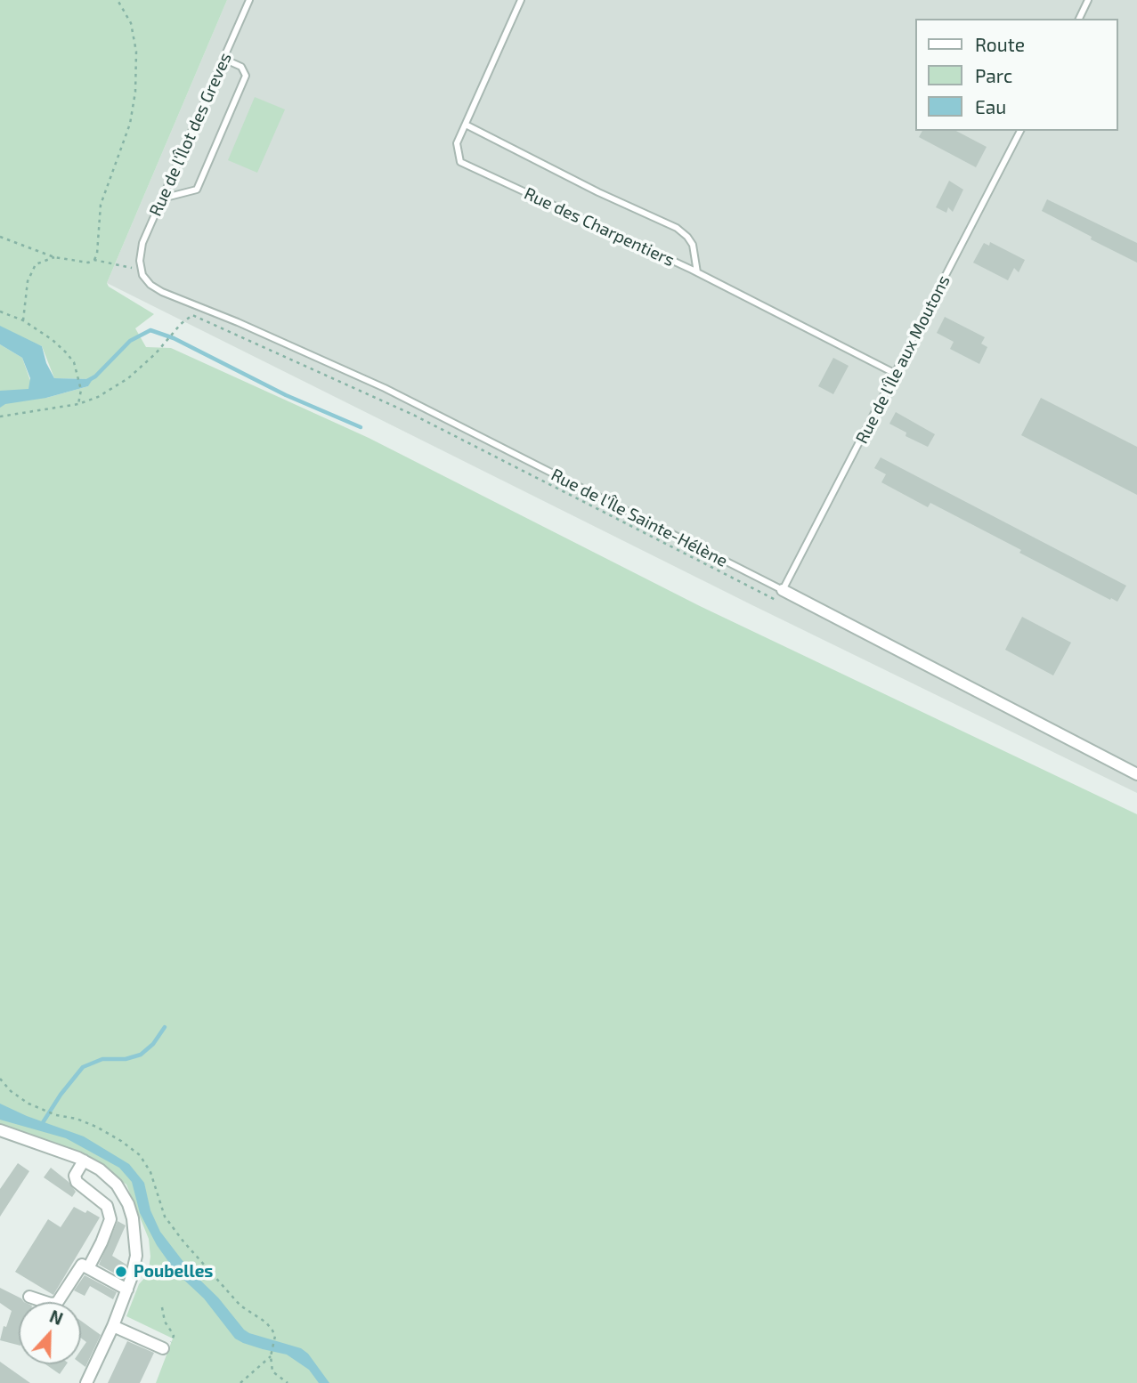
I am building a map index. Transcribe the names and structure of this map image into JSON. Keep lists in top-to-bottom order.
{
  "streets": {
    "street": ["Rue de l'Île Sainte-Hélène"],
    "lane": ["Rue de l'Îlot des Greves", "Rue des Charpentiers", "Rue de l'Île aux Moutons"]
  },
  "crossings": [
    ["Rue de l'Îlot des Greves", "Rue de l'Île Sainte-Hélène"],
    ["Rue des Charpentiers", "Rue de l'Île aux Moutons"],
    ["Rue de l'Île aux Moutons", "Rue de l'Île Sainte-Hélène"]
  ],
  "places": ["Poubelles"],
  "legend": ["Route", "Parc", "Eau"],
  "north": "top"
}
